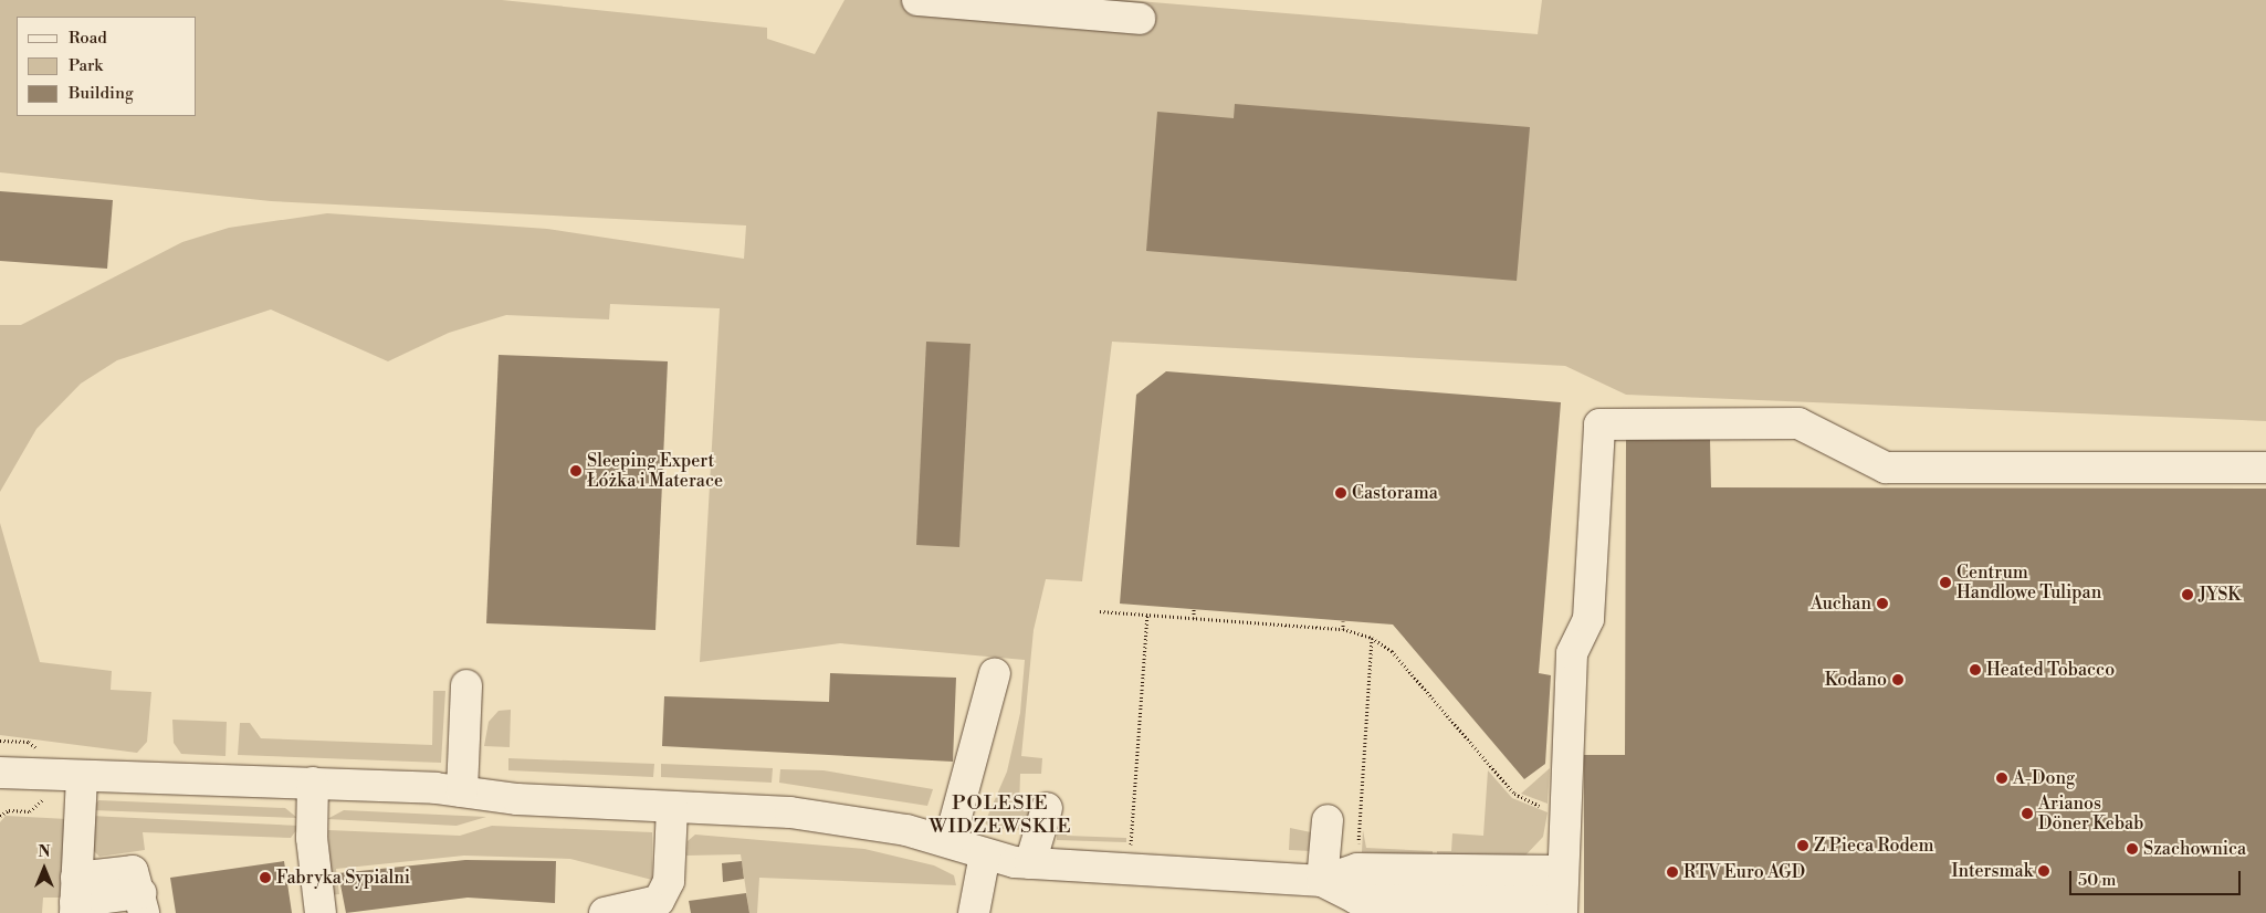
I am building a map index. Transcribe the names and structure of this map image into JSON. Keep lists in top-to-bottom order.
{
  "districts": ["POLESIE WIDZEWSKIE"],
  "places": [
    "Sleeping Expert Łóżka i Materace",
    "Castorama",
    "Centrum Handlowe Tulipan",
    "JYSK",
    "Auchan",
    "Heated Tobacco",
    "Kodano",
    "A-Dong",
    "Arianos Döner Kebab",
    "Z Pieca Rodem",
    "Szachownica",
    "Intersmak",
    "RTV Euro AGD",
    "Fabryka Sypialni"
  ],
  "legend": ["Road", "Park", "Building"],
  "scale_bar": "50 m",
  "north": "top"
}
